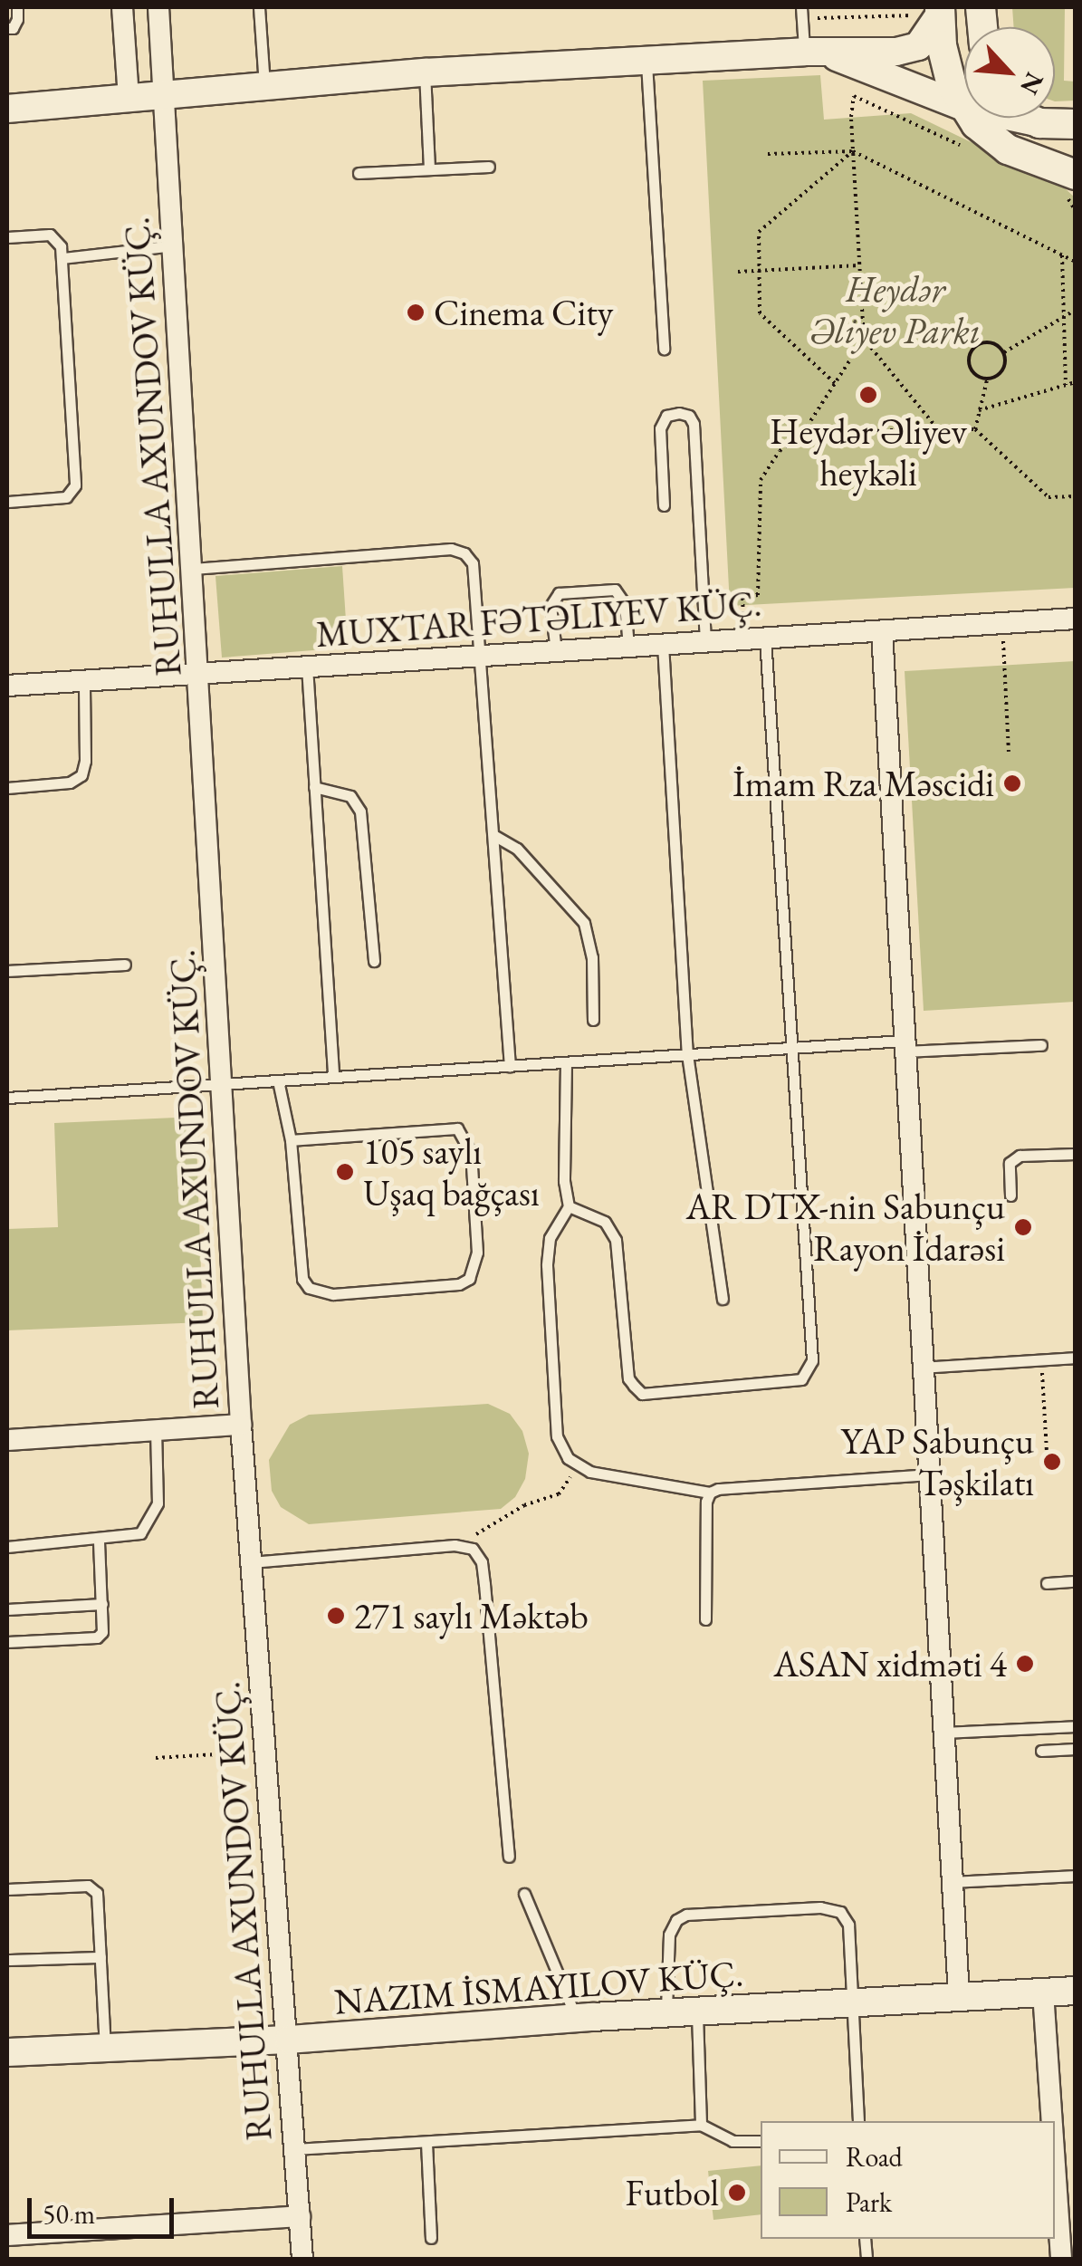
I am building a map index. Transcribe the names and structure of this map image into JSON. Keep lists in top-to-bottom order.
{
  "streets": {
    "street": ["RUHULLA AXUNDOV KÜÇ.", "MUXTAR FƏTƏLIYEV KÜÇ."]
  },
  "crossings": [
    ["RUHULLA AXUNDOV KÜÇ.", "MUXTAR FƏTƏLIYEV KÜÇ."]
  ],
  "parks": ["Heydər Əliyev Parkı"],
  "places": [
    "Cinema City",
    "Heydər Əliyev heykəli",
    "İmam Rza Məscidi",
    "105 saylı Uşaq bağçası",
    "AR DTX-nin Sabunçu Rayon İdarəsi",
    "YAP Sabunçu Təşkilatı",
    "271 saylı Məktəb",
    "ASAN xidməti 4",
    "Futbol"
  ],
  "legend": ["Road", "Park"],
  "scale_bar": "50 m",
  "north": "bottom right"
}
